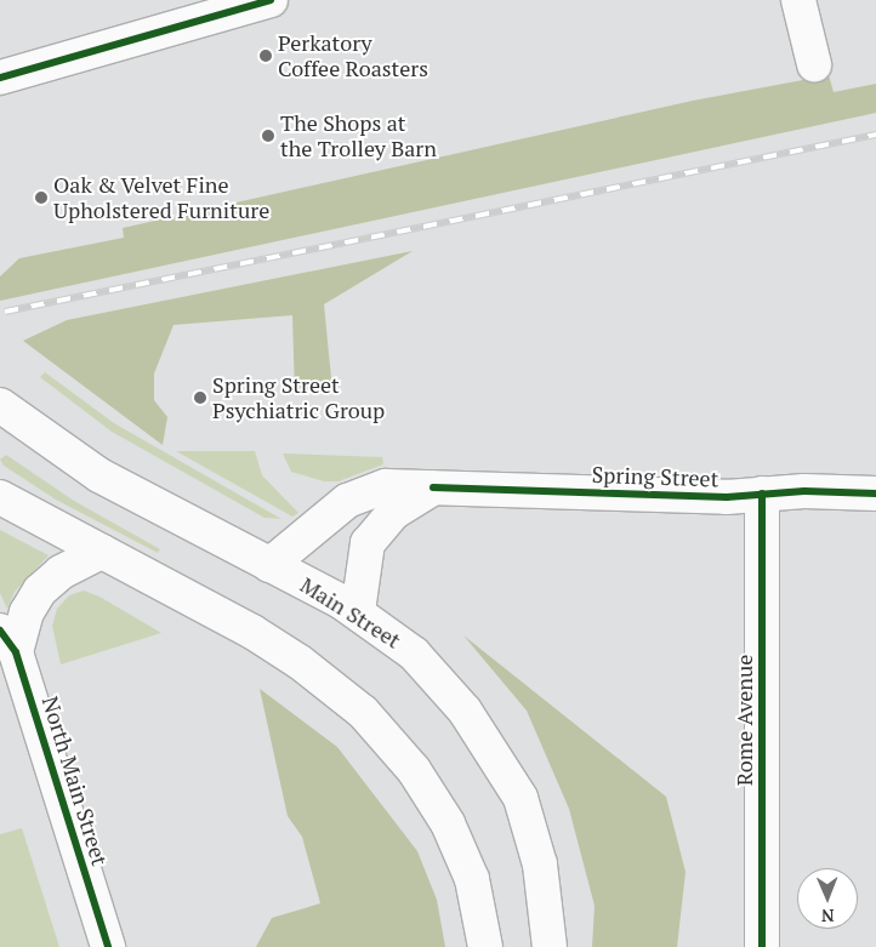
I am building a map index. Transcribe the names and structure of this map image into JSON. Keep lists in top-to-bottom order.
{
  "streets": {
    "main road": [
      "Spring Street",
      "Main Street",
      "Rome Avenue",
      "North Main Street"
    ]
  },
  "crossings": [
    ["Spring Street", "Main Street"],
    ["Spring Street", "Rome Avenue"]
  ],
  "places": [
    "Perkatory Coffee Roasters",
    "The Shops at the Trolley Barn",
    "Oak & Velvet Fine Upholstered Furniture",
    "Spring Street Psychiatric Group"
  ],
  "north": "bottom"
}
